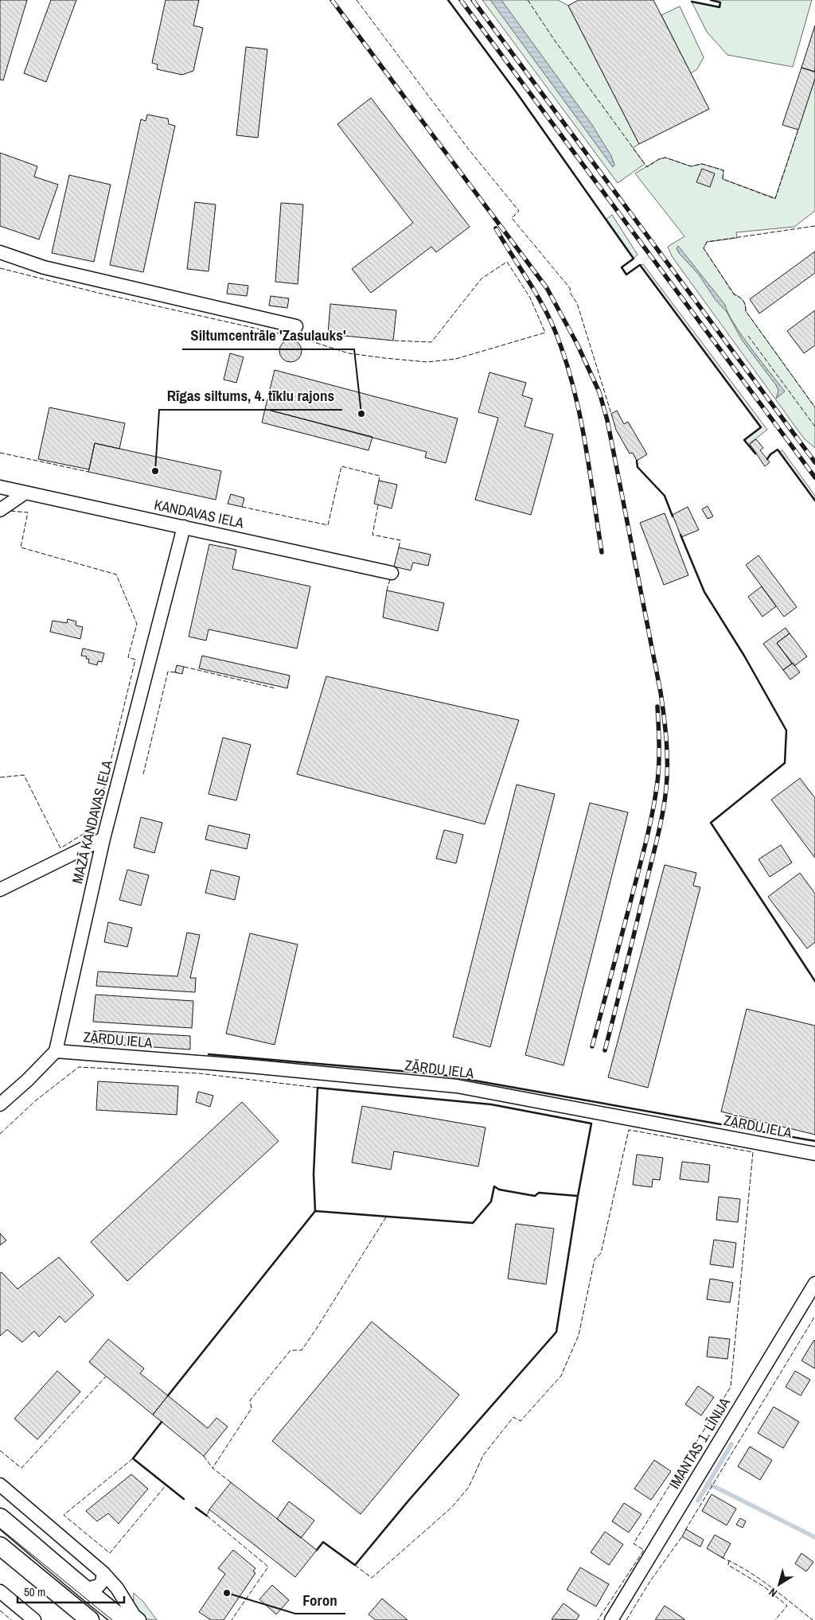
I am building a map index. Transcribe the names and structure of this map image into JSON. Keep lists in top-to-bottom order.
{
  "streets": {
    "street": [
      "KANDAVAS IELA",
      "MAZĀ KANDAVAS IELA",
      "ZĀRDU IELA",
      "IMANTAS 1. LĪNIJA"
    ]
  },
  "crossings": [
    ["KANDAVAS IELA", "MAZĀ KANDAVAS IELA"],
    ["MAZĀ KANDAVAS IELA", "ZĀRDU IELA"]
  ],
  "places": ["Siltumcentrāle 'Zasulauks'", "Rīgas siltums, 4. tīklu rajons", "Foron"],
  "scale_bar": "50 m",
  "north": "bottom left"
}
